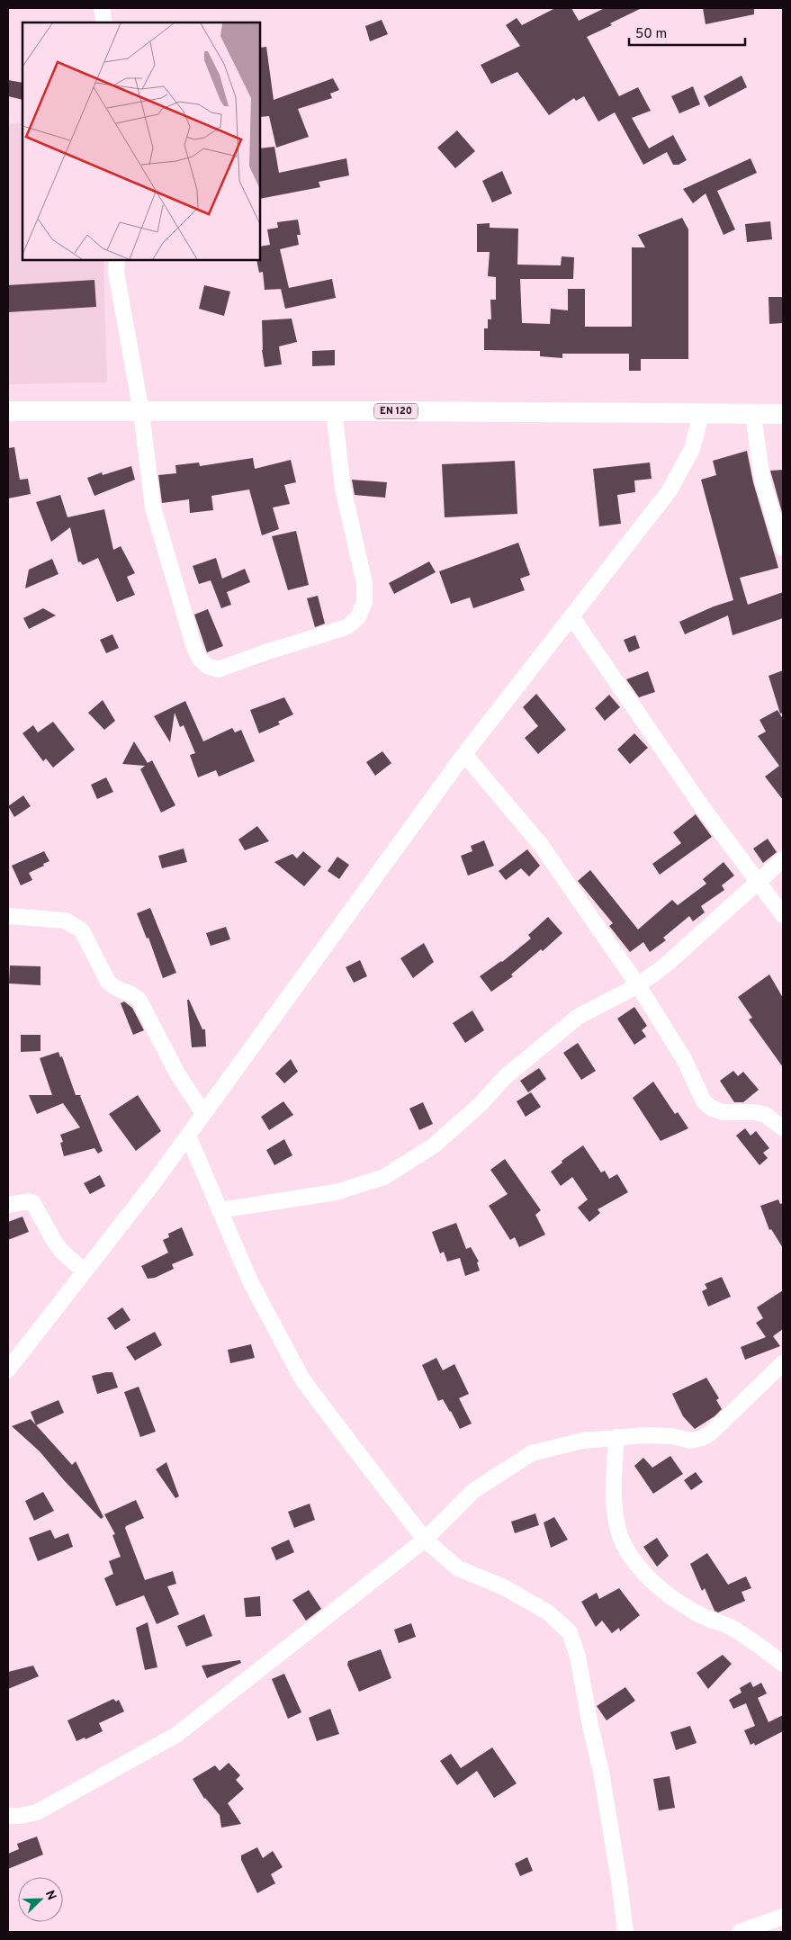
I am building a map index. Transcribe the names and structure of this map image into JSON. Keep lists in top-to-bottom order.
{
  "streets": {
    "main road": ["EN 120"]
  },
  "scale_bar": "50 m",
  "north": "top right"
}
